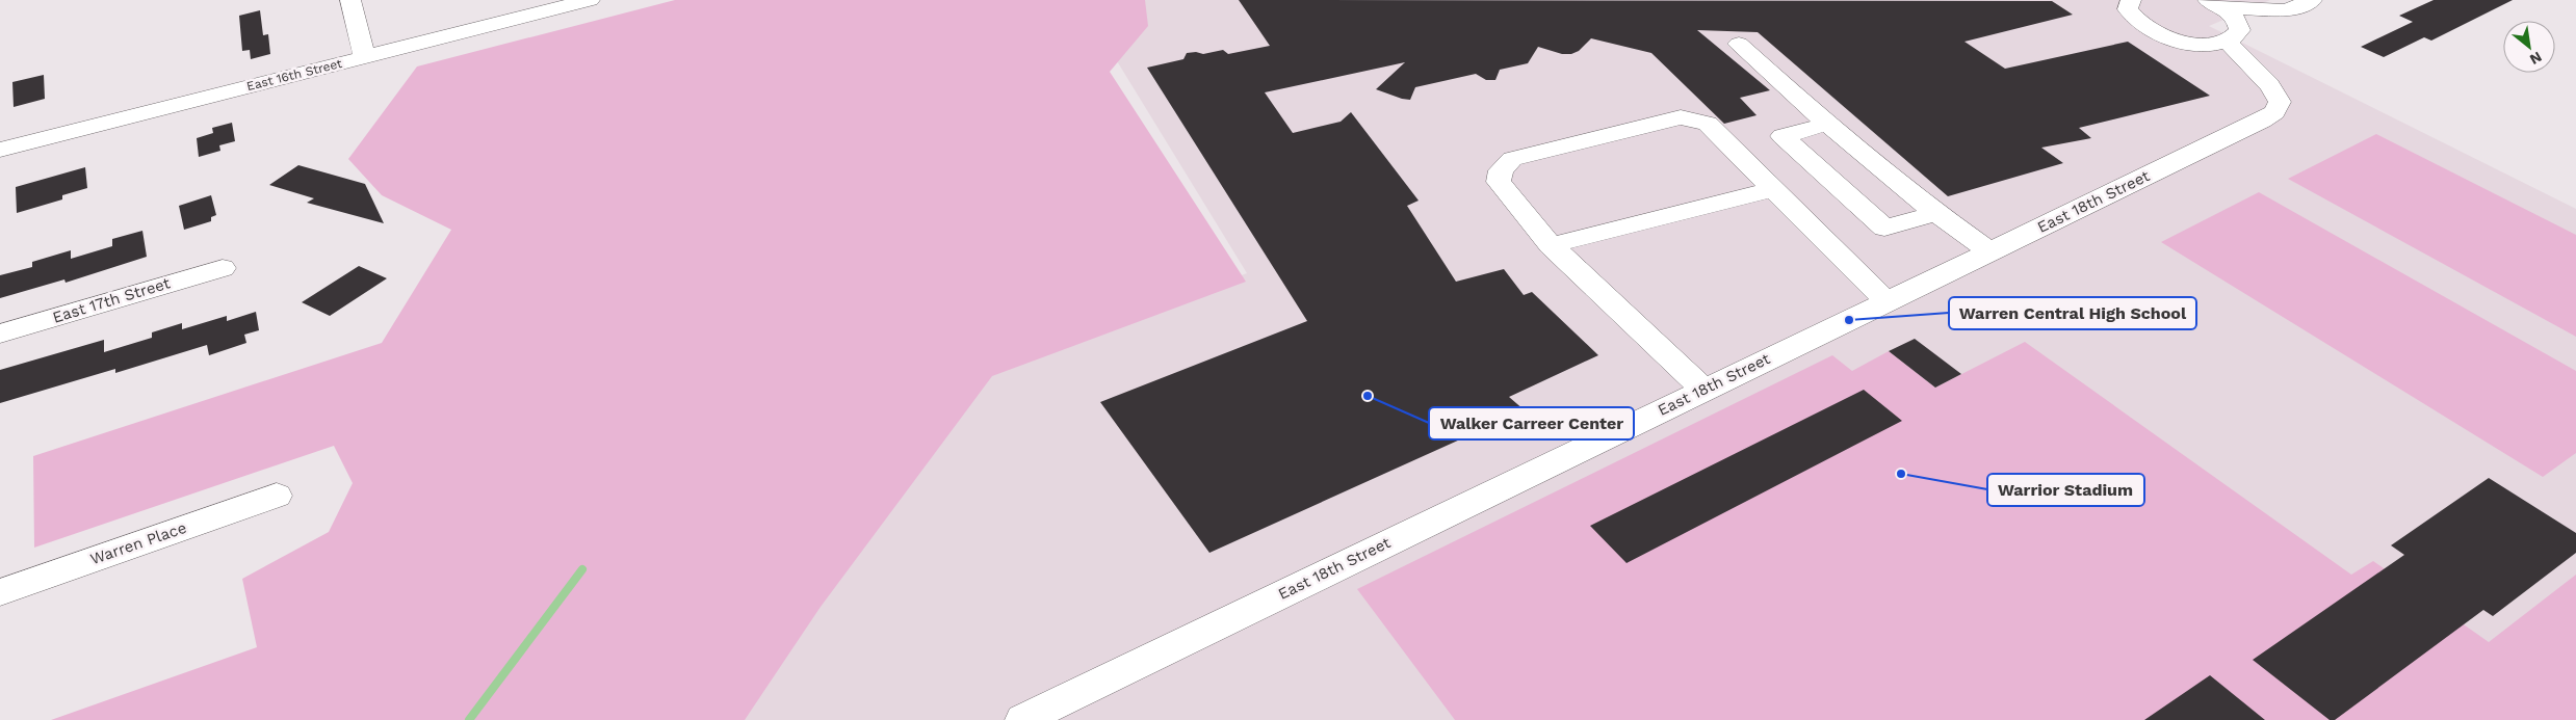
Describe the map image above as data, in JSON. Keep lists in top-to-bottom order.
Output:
{
  "streets": {
    "street": [
      "East 16th Street",
      "East 18th Street",
      "East 17th Street",
      "Warren Place"
    ]
  },
  "places": ["Warren Central High School", "Walker Carreer Center", "Warrior Stadium"],
  "north": "bottom right"
}
